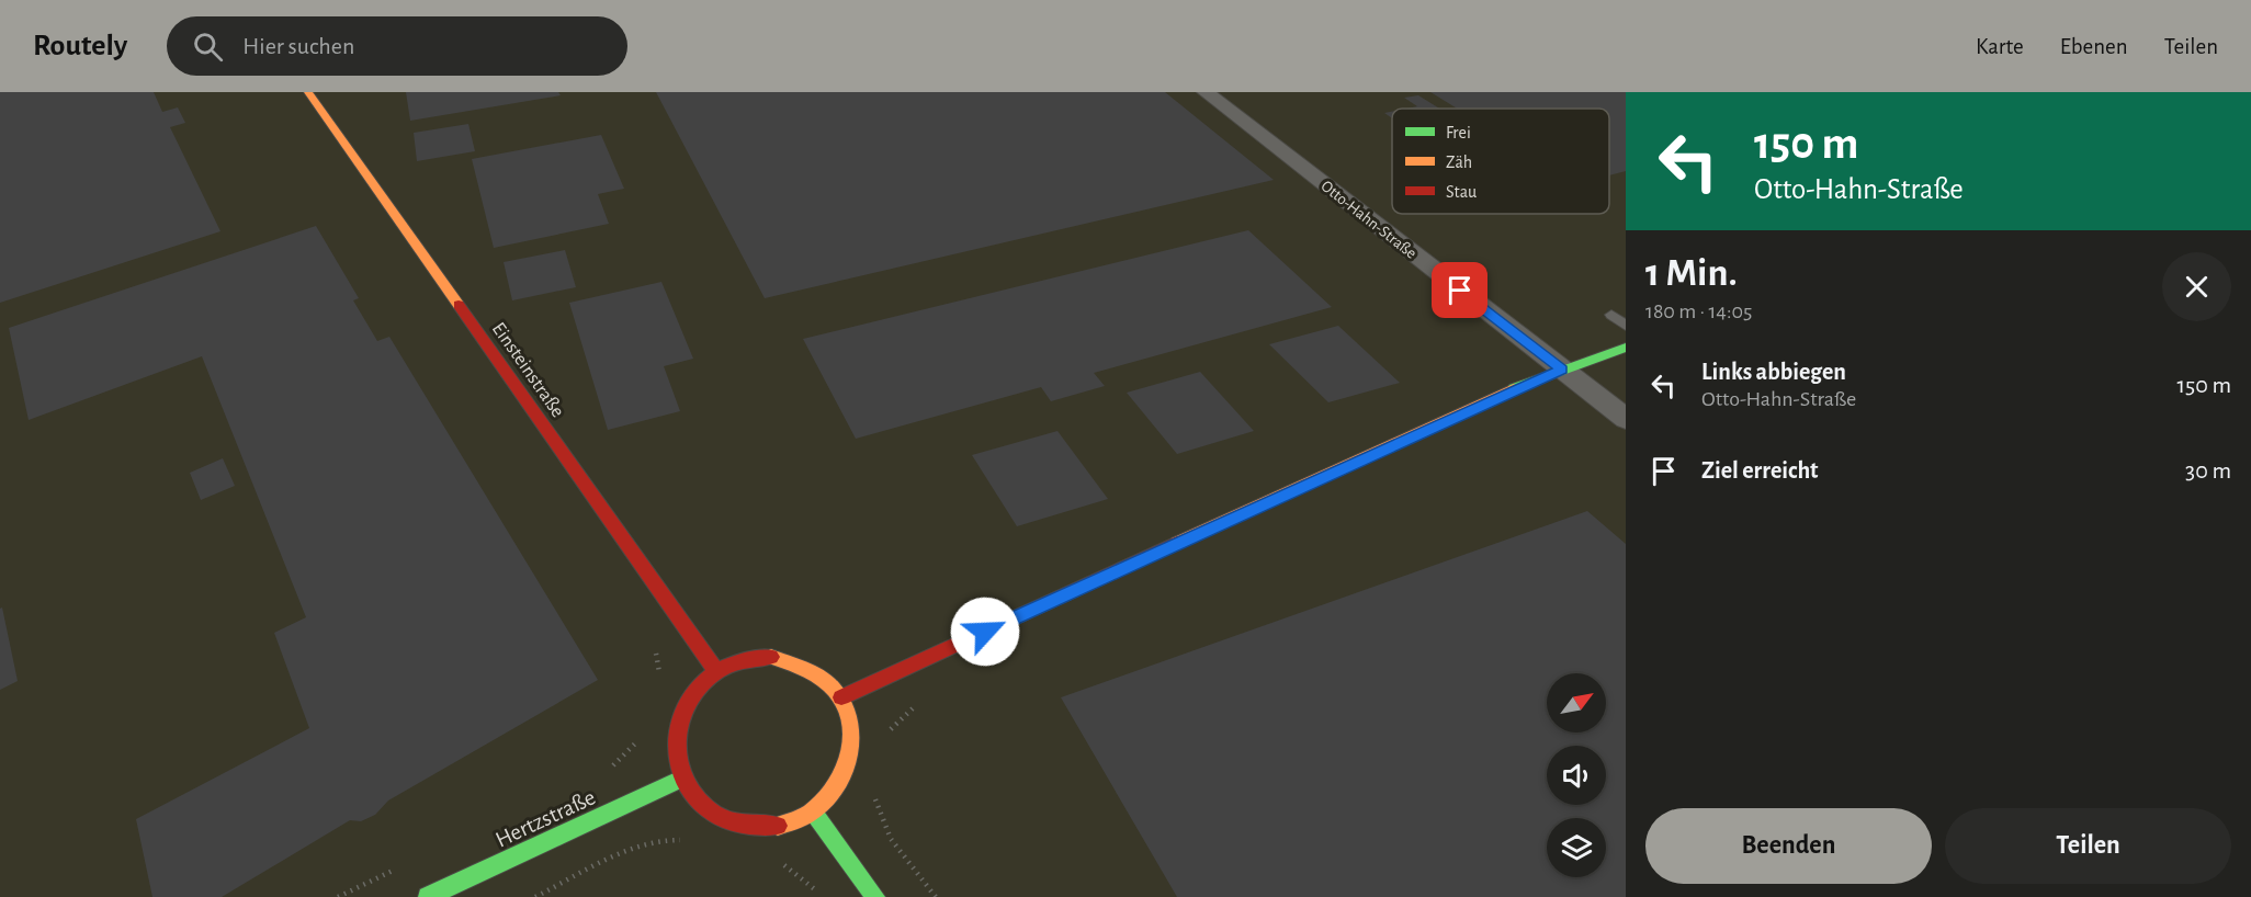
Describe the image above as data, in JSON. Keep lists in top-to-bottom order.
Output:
{
  "streets": {
    "street": ["Otto-Hahn-Straße", "Einsteinstraße", "Hertzstraße"]
  },
  "crossings": [
    ["Einsteinstraße", "Hertzstraße"]
  ],
  "legend": ["Frei", "Zäh", "Stau"],
  "north": "top right",
  "page": {
    "header": "Routely",
    "search": "Hier suchen",
    "nav": ["Karte", "Ebenen", "Teilen"],
    "turn": ["150 m", "Otto-Hahn-Straße"],
    "heading": ["1 Min.", "180 m · 14:05"],
    "list": [
      {
        "name": "Links abbiegen",
        "note": "Otto-Hahn-Straße",
        "value": "150 m"
      },
      {
        "name": "Ziel erreicht",
        "value": "30 m"
      }
    ],
    "buttons": ["Beenden", "Teilen"]
  }
}
